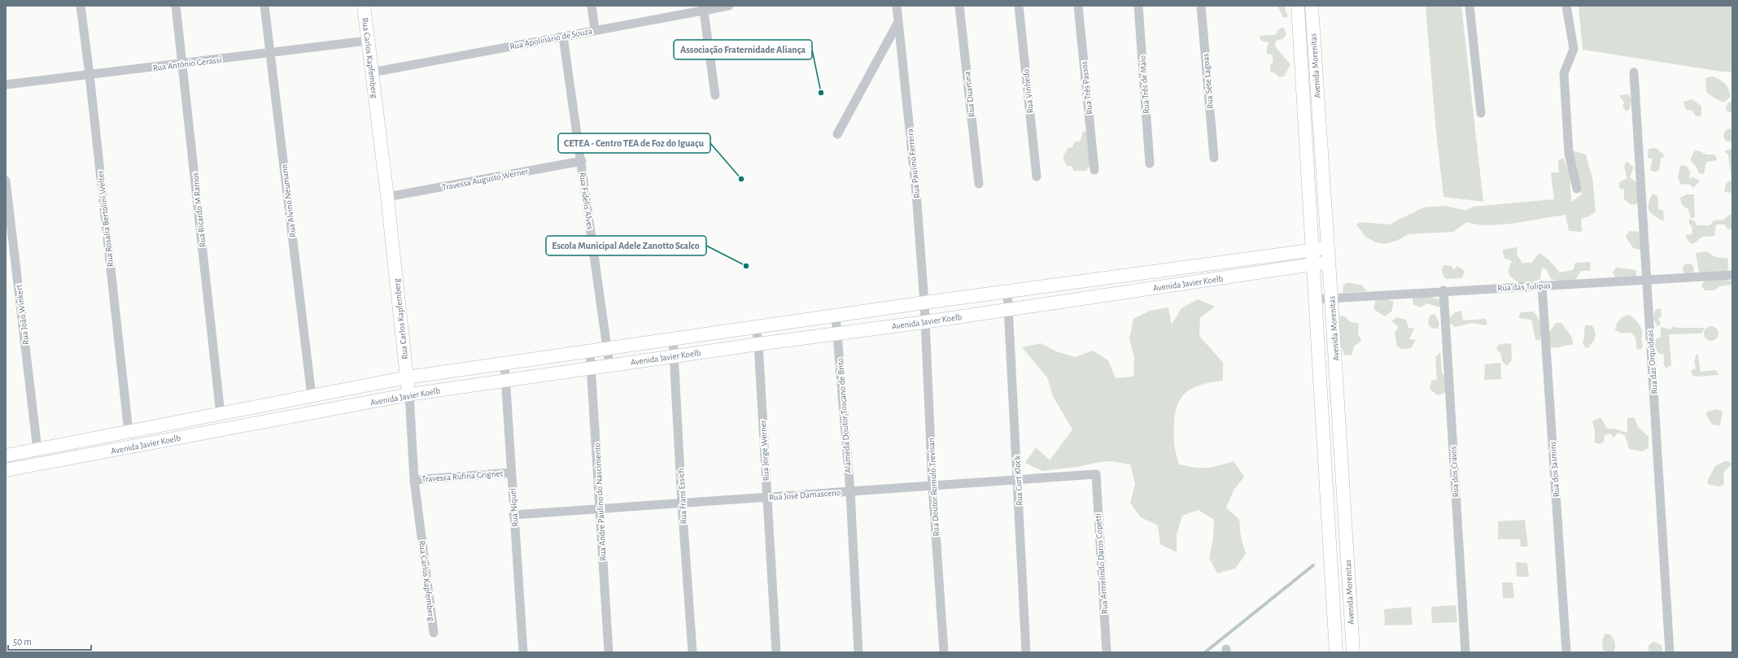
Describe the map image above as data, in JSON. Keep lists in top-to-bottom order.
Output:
{
  "streets": {
    "street": [
      "Rua Apolinário de Souza",
      "Rua Carlos Kapfemberg",
      "Rua Antônio Gerassi",
      "Avenida Morenitas",
      "Rua Sete Lagoas",
      "Rua Três de Maio",
      "Rua Três Passos",
      "Rua Vinhedo",
      "Rua Duartina",
      "Rua Paulino Ferreira",
      "Travessa Augusto Werner",
      "Rua Alvino Neumann",
      "Rua Fidelis Alves",
      "Rua Ricardo M Ramos",
      "Rua Rosalia Bertolini Welter",
      "Avenida Javier Koelb",
      "Rua das Tulipas",
      "Rua João Winkert",
      "Rua das Orquídeas",
      "Alameda Doutor Toscano de Brito",
      "Rua Jorge Werner",
      "Rua dos Jasmins",
      "Rua dos Cravos",
      "Travessa Rufina Grignet",
      "Rua Curt Klock",
      "Rua Doutor Romulo Trevisan",
      "Rua José Damasceno",
      "Rua Frans Essich",
      "Rua Andre Paulino do Nascimento",
      "Rua Níquel",
      "Rua Armelindo Daros Copetti"
    ]
  },
  "crossings": [
    ["Rua Apolinário de Souza", "Rua Carlos Kapfemberg"],
    ["Rua Apolinário de Souza", "Rua Fidelis Alves"],
    ["Rua Carlos Kapfemberg", "Rua Antônio Gerassi"],
    ["Rua Carlos Kapfemberg", "Travessa Augusto Werner"],
    ["Rua Carlos Kapfemberg", "Avenida Javier Koelb"],
    ["Rua Carlos Kapfemberg", "Travessa Rufina Grignet"],
    ["Rua Antônio Gerassi", "Rua Alvino Neumann"],
    ["Rua Antônio Gerassi", "Rua Ricardo M Ramos"],
    ["Rua Antônio Gerassi", "Rua Rosalia Bertolini Welter"],
    ["Avenida Morenitas", "Avenida Javier Koelb"],
    ["Avenida Morenitas", "Rua das Tulipas"],
    ["Rua Paulino Ferreira", "Avenida Javier Koelb"],
    ["Rua Paulino Ferreira", "Rua Doutor Romulo Trevisan"],
    ["Travessa Augusto Werner", "Rua Fidelis Alves"],
    ["Rua Alvino Neumann", "Avenida Javier Koelb"],
    ["Rua Fidelis Alves", "Avenida Javier Koelb"],
    ["Rua Ricardo M Ramos", "Avenida Javier Koelb"],
    ["Rua Rosalia Bertolini Welter", "Avenida Javier Koelb"],
    ["Avenida Javier Koelb", "Rua João Winkert"],
    ["Avenida Javier Koelb", "Alameda Doutor Toscano de Brito"],
    ["Avenida Javier Koelb", "Rua Jorge Werner"],
    ["Avenida Javier Koelb", "Rua Curt Klock"],
    ["Avenida Javier Koelb", "Rua Doutor Romulo Trevisan"],
    ["Avenida Javier Koelb", "Rua Frans Essich"],
    ["Avenida Javier Koelb", "Rua Andre Paulino do Nascimento"],
    ["Avenida Javier Koelb", "Rua Níquel"],
    ["Rua das Tulipas", "Rua das Orquídeas"],
    ["Rua das Tulipas", "Rua dos Jasmins"],
    ["Rua das Tulipas", "Rua dos Cravos"],
    ["Alameda Doutor Toscano de Brito", "Rua José Damasceno"],
    ["Rua Jorge Werner", "Rua José Damasceno"],
    ["Travessa Rufina Grignet", "Rua Níquel"],
    ["Rua Curt Klock", "Rua José Damasceno"],
    ["Rua Doutor Romulo Trevisan", "Rua José Damasceno"],
    ["Rua José Damasceno", "Rua Frans Essich"],
    ["Rua José Damasceno", "Rua Andre Paulino do Nascimento"],
    ["Rua José Damasceno", "Rua Níquel"],
    ["Rua José Damasceno", "Rua Armelindo Daros Copetti"]
  ],
  "places": ["Associação Fraternidade Aliança", "CETEA - Centro TEA de Foz do Iguaçu", "Escola Municipal Adele Zanotto Scalco"],
  "scale_bar": "50 m"
}
